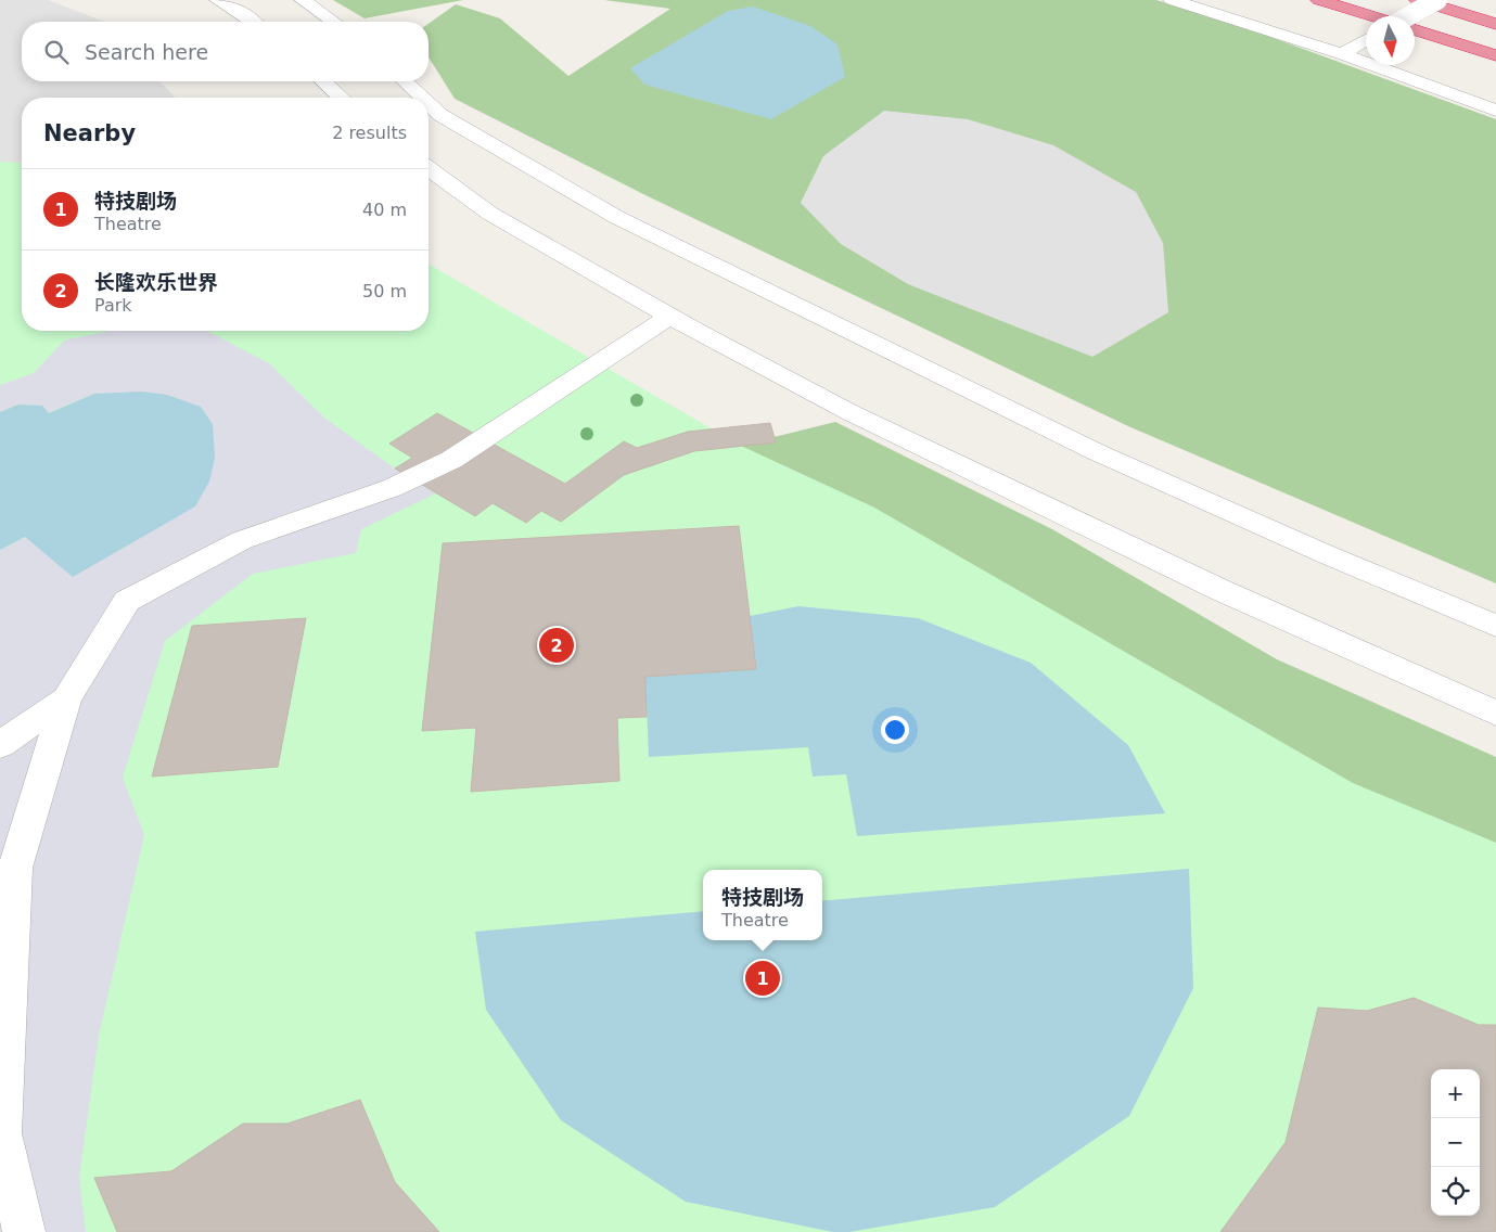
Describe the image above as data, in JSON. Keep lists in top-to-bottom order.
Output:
{
  "north": "bottom",
  "page": {
    "search": "Search here",
    "heading": ["Nearby", "2 results"],
    "list": [
      {
        "mark": "1",
        "name": "特技剧场",
        "note": "Theatre",
        "value": "40 m"
      },
      {
        "mark": "2",
        "name": "长隆欢乐世界",
        "note": "Park",
        "value": "50 m"
      }
    ],
    "pins": ["2", "1"],
    "popup": ["特技剧场", "Theatre"],
    "map_buttons": ["+", "−"]
  }
}
